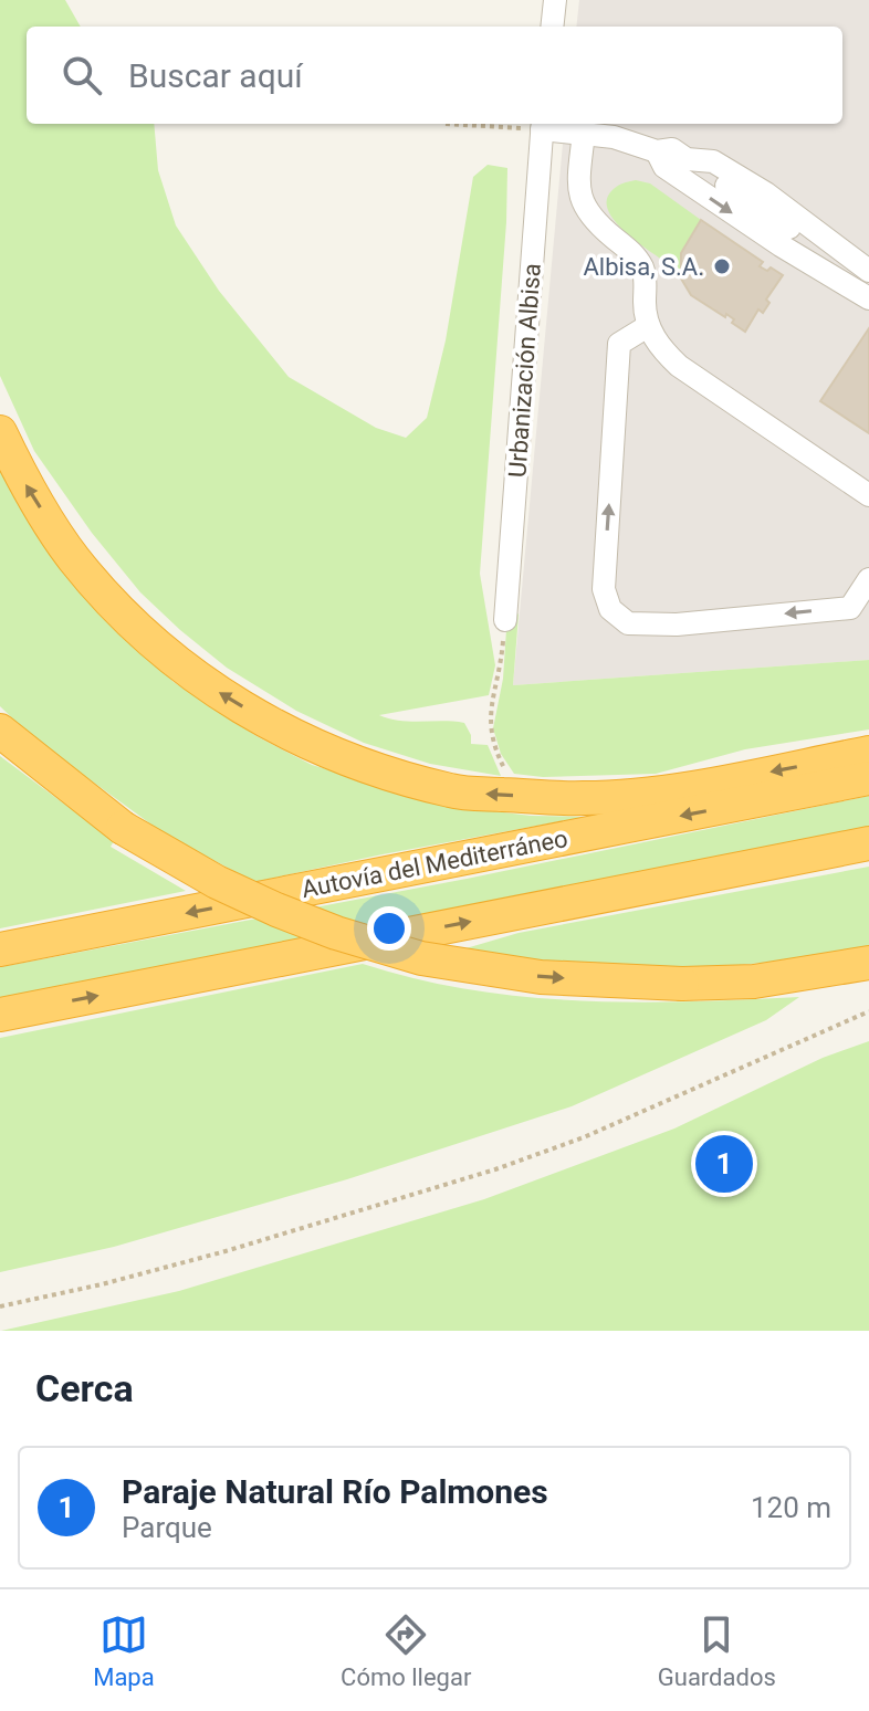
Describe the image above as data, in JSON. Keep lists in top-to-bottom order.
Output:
{
  "streets": {
    "highway": ["Autovía del Mediterráneo"],
    "street": ["Urbanización Albisa"]
  },
  "places": ["Albisa, S.A."],
  "page": {
    "search": "Buscar aquí",
    "pins": "1",
    "heading": "Cerca",
    "list": [
      {
        "mark": "1",
        "name": "Paraje Natural Río Palmones",
        "note": "Parque",
        "value": "120 m"
      }
    ],
    "nav": ["Mapa", "Cómo llegar", "Guardados"]
  }
}
